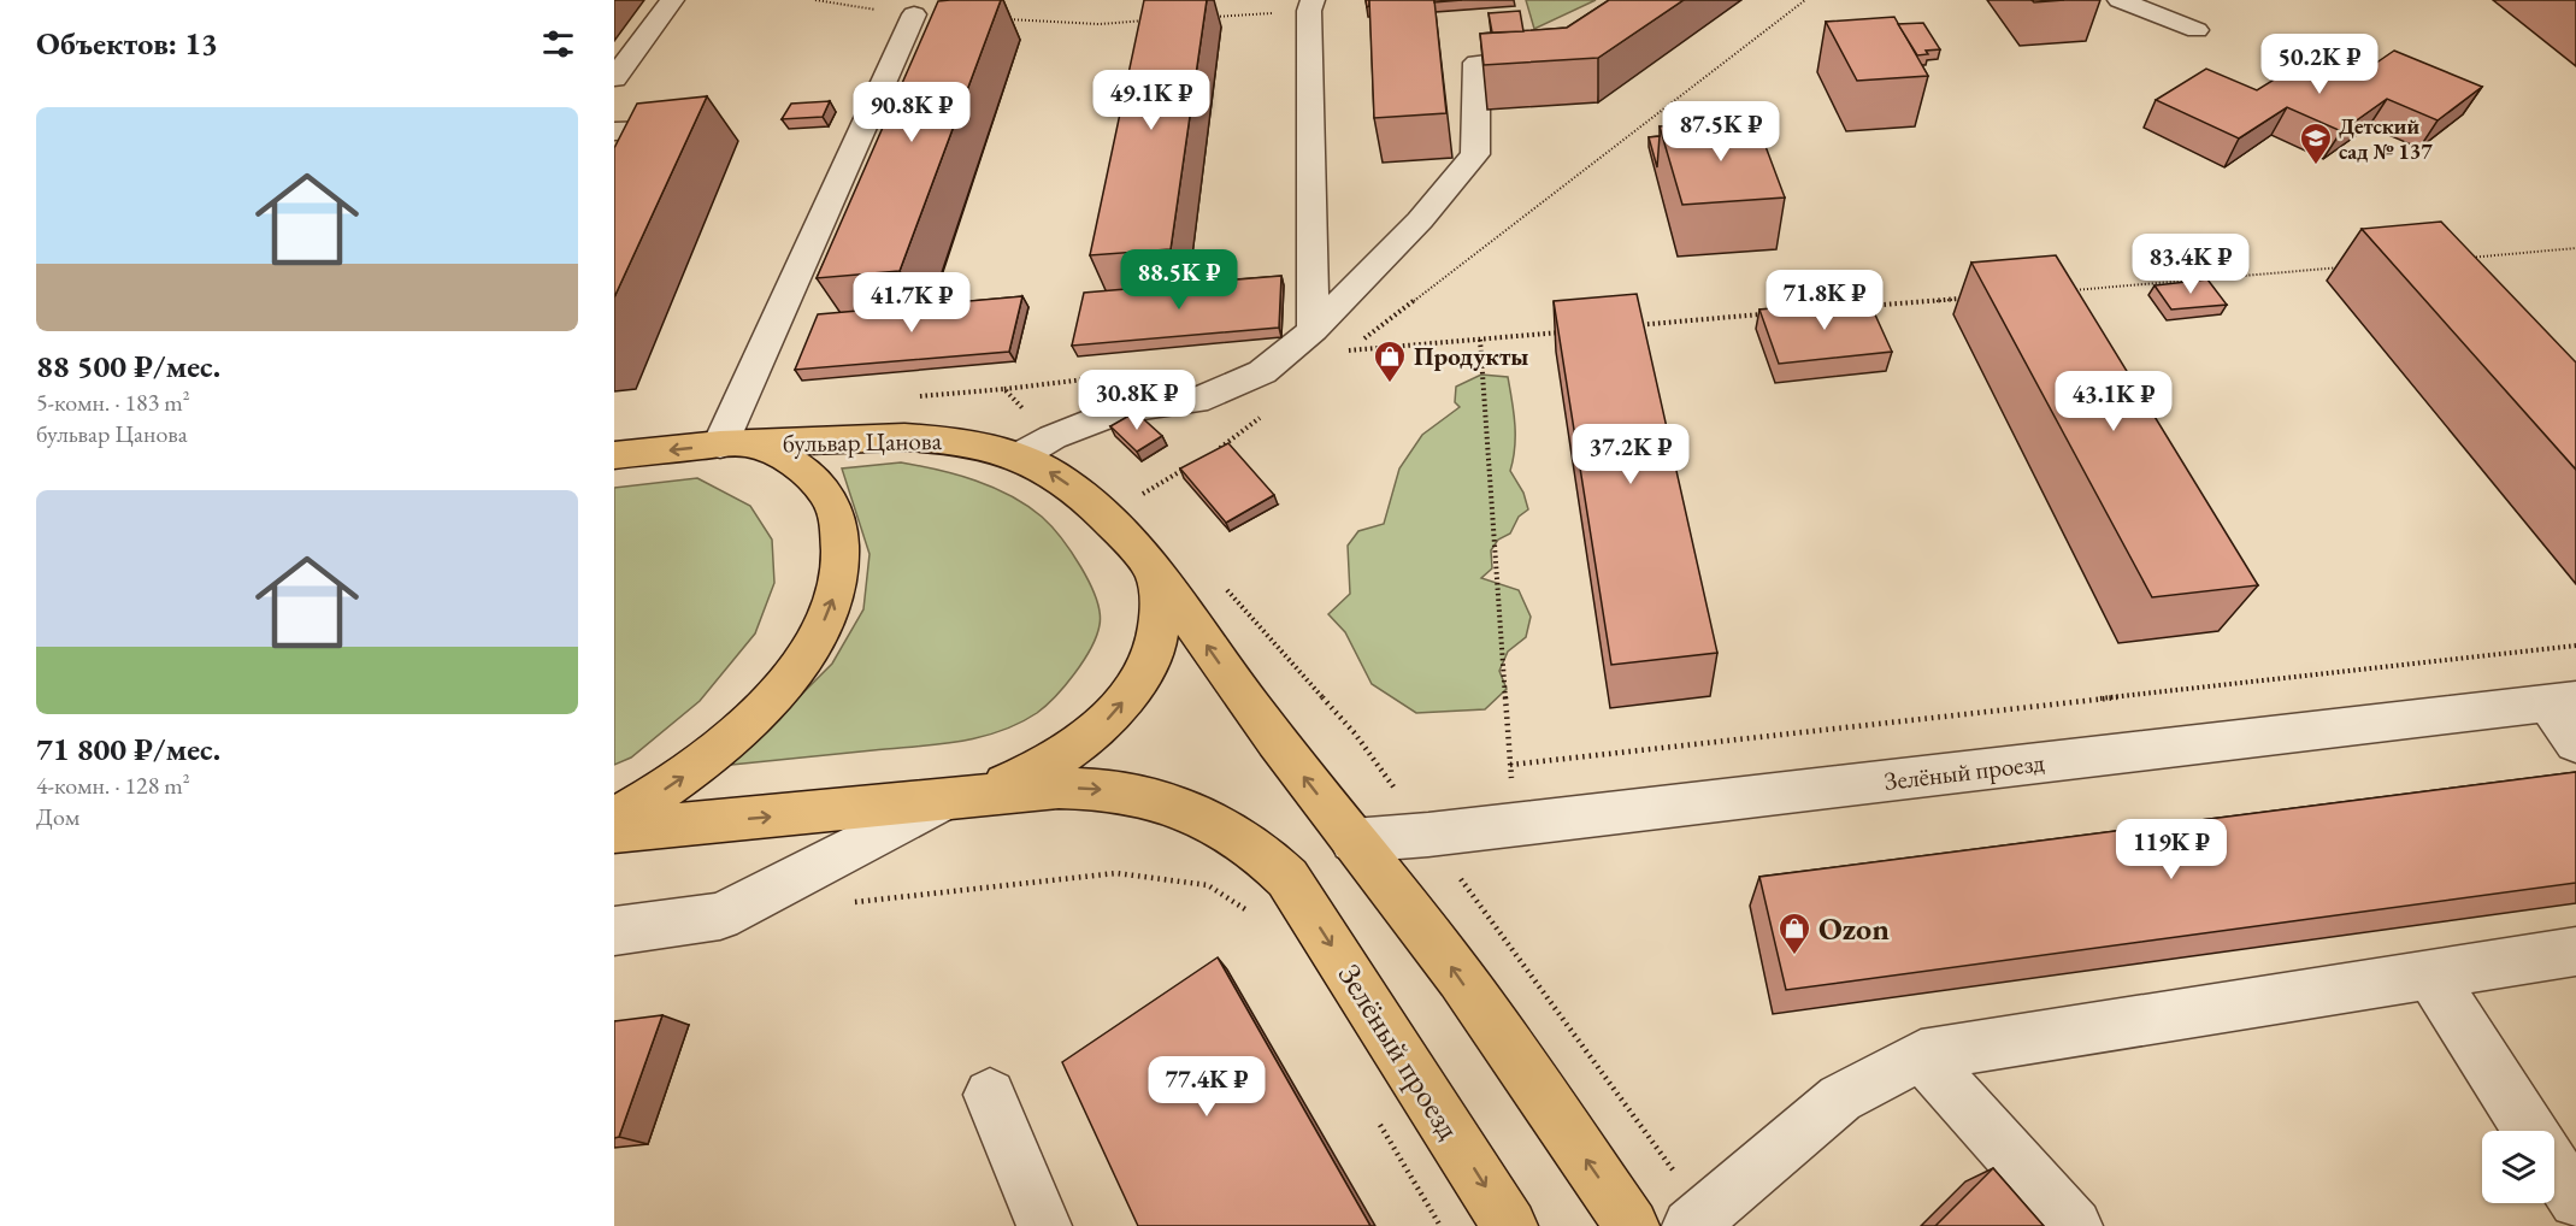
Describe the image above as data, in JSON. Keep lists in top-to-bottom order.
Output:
{
  "streets": {
    "main road": ["бульвар Цанова", "Зелёный проезд"]
  },
  "crossings": [
    ["бульвар Цанова", "Зелёный проезд"]
  ],
  "one_way": ["бульвар Цанова"],
  "places": {
    "school or university": ["Детский сад № 137"],
    "shop": ["Продукты", "Ozon"]
  },
  "page": {
    "heading": "Объектов: 13",
    "price": [
      "50.2K ₽",
      "49.1K ₽",
      "90.8K ₽",
      "87.5K ₽",
      "83.4K ₽",
      "88.5K ₽",
      "71.8K ₽",
      "41.7K ₽",
      "30.8K ₽",
      "43.1K ₽",
      "37.2K ₽",
      "119K ₽",
      "77.4K ₽"
    ],
    "list": [
      {
        "name": "88 500 ₽/мес.",
        "note": "5-комн. · 183 m² · бульвар Цанова"
      },
      {
        "name": "71 800 ₽/мес.",
        "note": "4-комн. · 128 m² · Дом"
      }
    ]
  }
}
